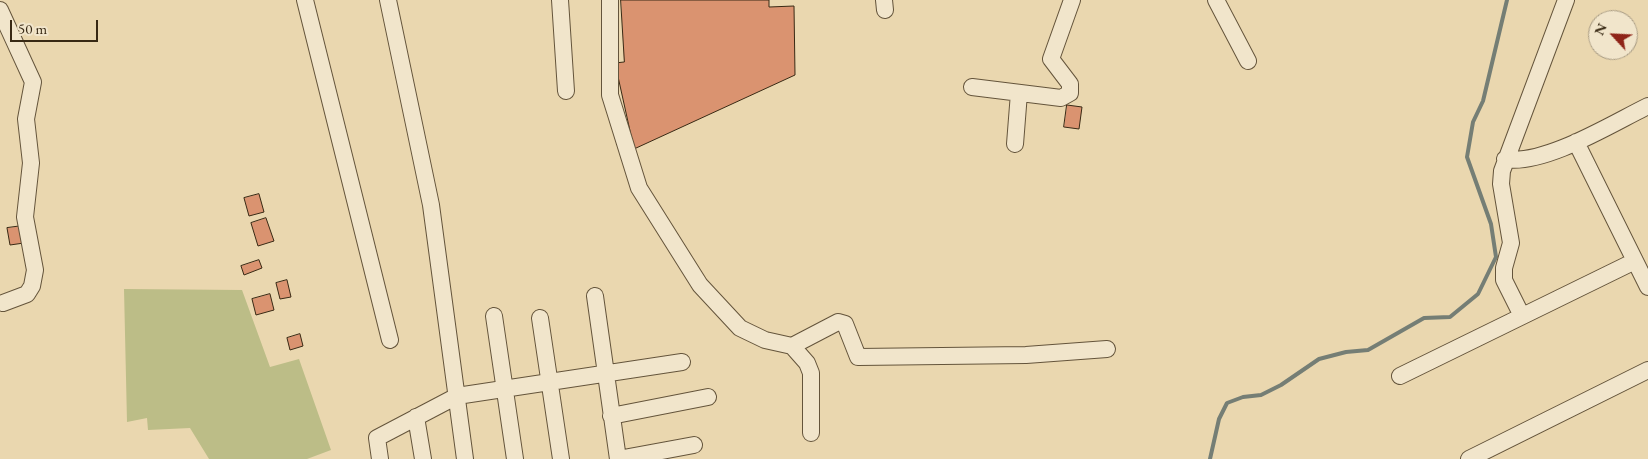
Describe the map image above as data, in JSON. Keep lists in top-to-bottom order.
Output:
{
  "scale_bar": "50 m",
  "north": "top left"
}
